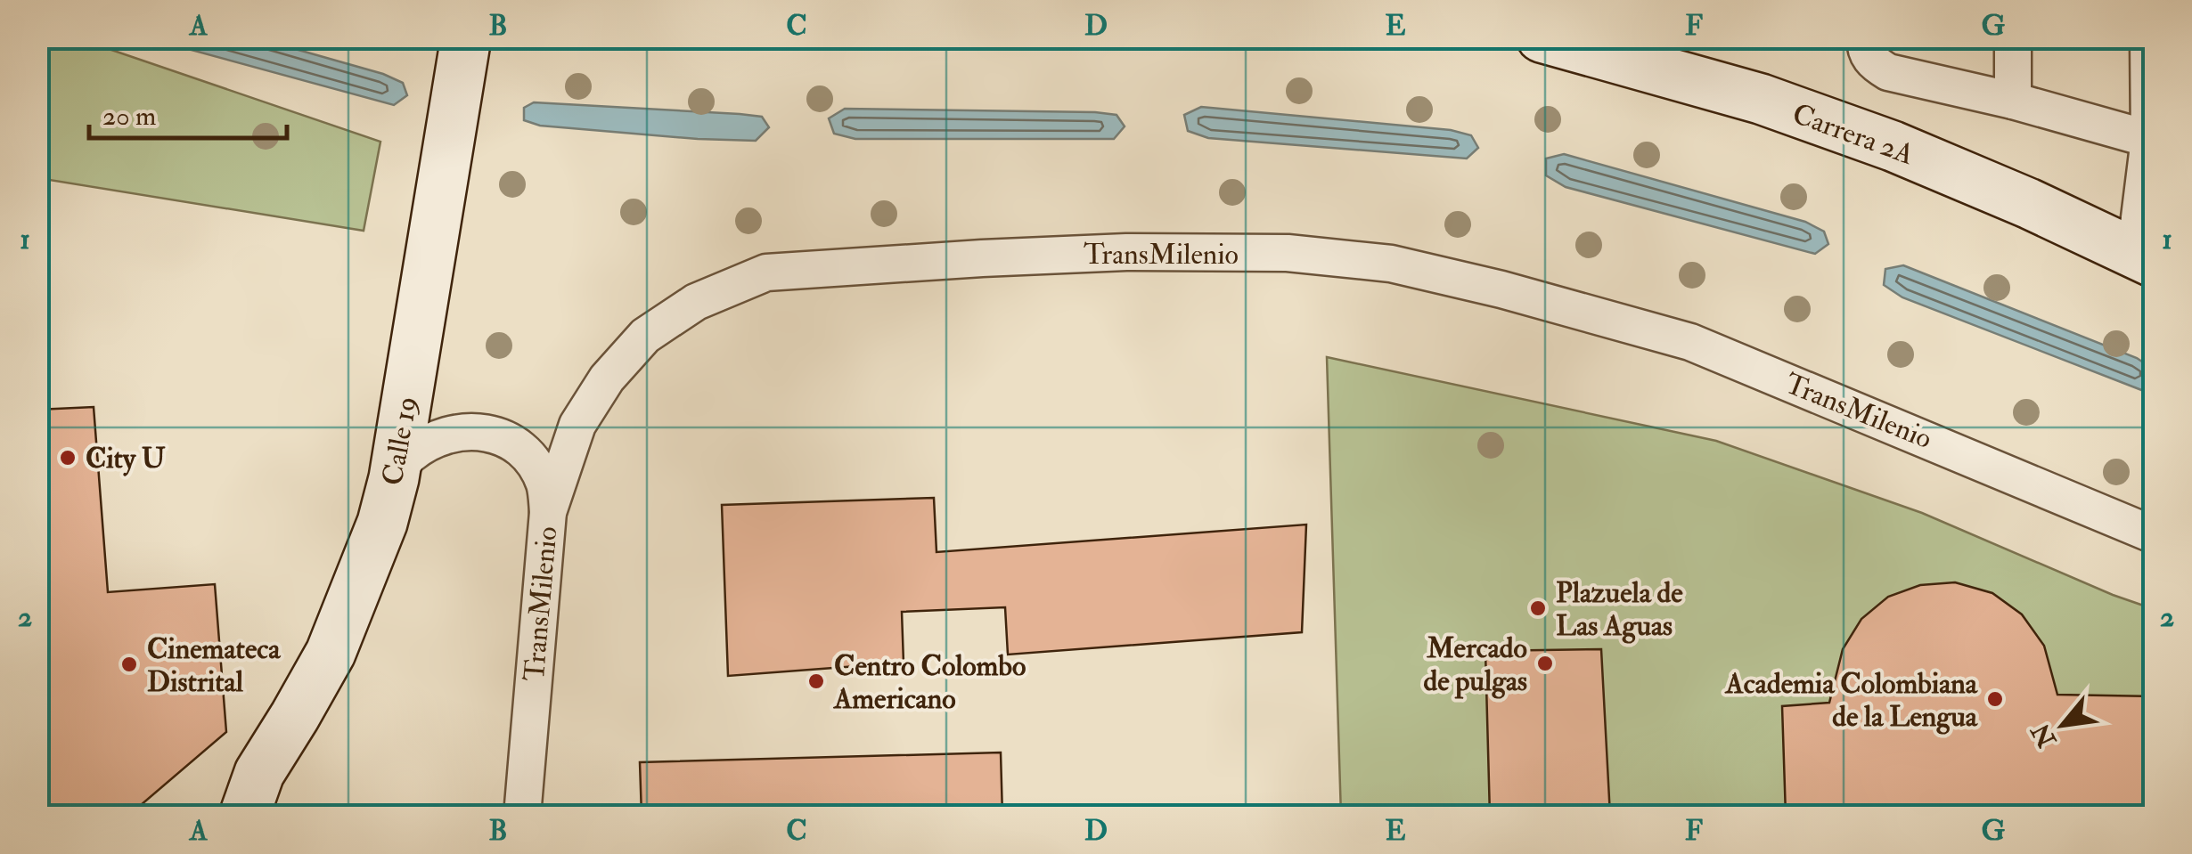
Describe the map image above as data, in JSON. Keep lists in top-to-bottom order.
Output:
{
  "streets": {
    "street": ["Carrera 2A", "Calle 19"],
    "lane": ["TransMilenio"]
  },
  "places": [
    "City U",
    "Plazuela de Las Aguas",
    "Mercado de pulgas",
    "Cinemateca Distrital",
    "Centro Colombo Americano",
    "Academia Colombiana de la Lengua"
  ],
  "scale_bar": "20 m",
  "north": "bottom left",
  "grid": {
    "columns": [
      "A",
      "B",
      "C",
      "D",
      "E",
      "F",
      "G"
    ],
    "rows": ["1", "2"]
  }
}
